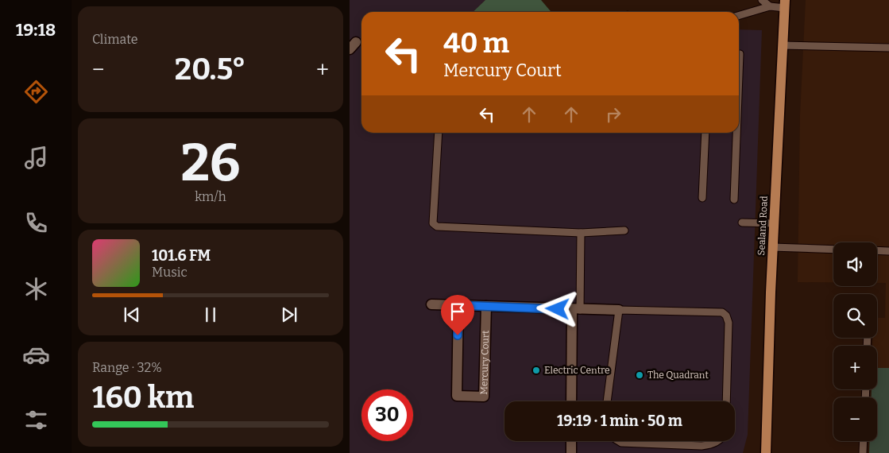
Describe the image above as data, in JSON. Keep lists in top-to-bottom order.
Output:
{
  "streets": {
    "main road": ["Sealand Road"],
    "street": ["Mercury Court"]
  },
  "places": ["Electric Centre", "The Quadrant"],
  "page": {
    "tabs": "19:18",
    "tile": [
      "Climate",
      ["26", "km/h"],
      ["Range · 32%", "160 km"]
    ],
    "turn": ["40 m", "Mercury Court"],
    "heat": ["−", "20.5°", "+"],
    "song": ["101.6 FM", "Music"],
    "map_buttons": ["+", "−"],
    "limit": "30",
    "trip": "19:19 · 1 min · 50 m"
  }
}
